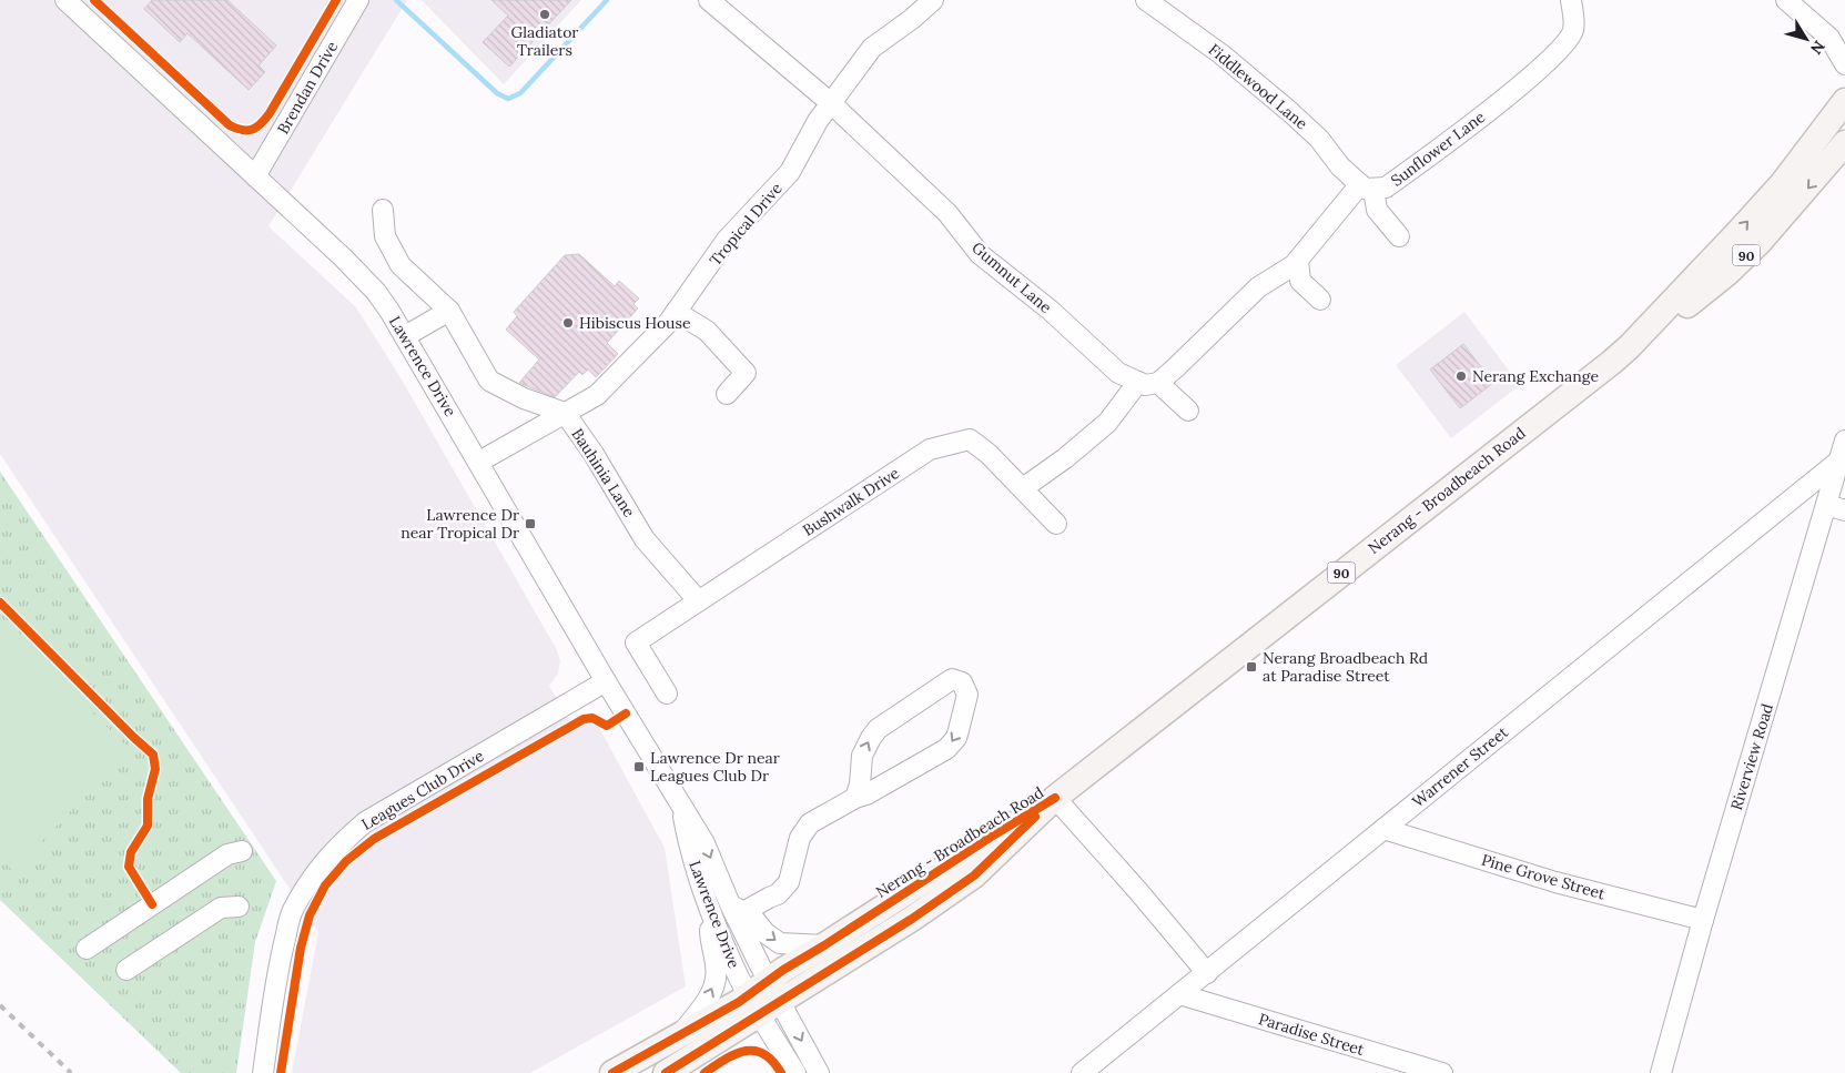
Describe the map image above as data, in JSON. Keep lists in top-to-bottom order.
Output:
{
  "streets": {
    "main road": ["90", "Nerang - Broadbeach Road"],
    "street": [
      "Fiddlewood Lane",
      "Brendan Drive",
      "Sunflower Lane",
      "Tropical Drive",
      "Gumnut Lane",
      "Lawrence Drive",
      "Bauhinia Lane",
      "Bushwalk Drive",
      "Riverview Road",
      "Warrener Street",
      "Leagues Club Drive",
      "Pine Grove Street",
      "Paradise Street"
    ]
  },
  "crossings": [
    ["Fiddlewood Lane", "Sunflower Lane"],
    ["Brendan Drive", "Lawrence Drive"],
    ["Sunflower Lane", "Gumnut Lane"],
    ["Sunflower Lane", "Bushwalk Drive"],
    ["Tropical Drive", "Gumnut Lane"],
    ["Tropical Drive", "Lawrence Drive"],
    ["Tropical Drive", "Bauhinia Lane"],
    ["Lawrence Drive", "Nerang - Broadbeach Road"],
    ["Lawrence Drive", "Leagues Club Drive"],
    ["Bauhinia Lane", "Bushwalk Drive"],
    ["Riverview Road", "Warrener Street"],
    ["Riverview Road", "Pine Grove Street"],
    ["Warrener Street", "Pine Grove Street"],
    ["Warrener Street", "Paradise Street"]
  ],
  "places": {
    "other": ["Gladiator Trailers", "Hibiscus House", "Nerang Exchange"],
    "transit": ["Lawrence Dr near Tropical Dr", "Nerang Broadbeach Rd at Paradise Street", "Lawrence Dr near Leagues Club Dr"]
  },
  "north": "bottom right"
}
